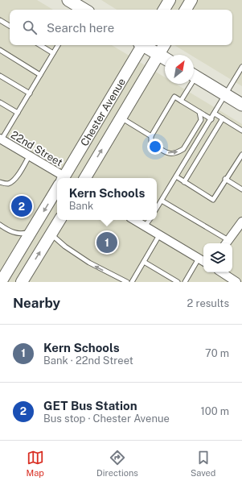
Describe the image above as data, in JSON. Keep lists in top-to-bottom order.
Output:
{
  "streets": {
    "main road": ["Chester Avenue"],
    "street": ["22nd Street"]
  },
  "north": "top right",
  "page": {
    "search": "Search here",
    "popup": ["Kern Schools", "Bank"],
    "pins": ["2", "1"],
    "heading": ["Nearby", "2 results"],
    "list": [
      {
        "mark": "1",
        "name": "Kern Schools",
        "note": "Bank · 22nd Street",
        "value": "70 m"
      },
      {
        "mark": "2",
        "name": "GET Bus Station",
        "note": "Bus stop · Chester Avenue",
        "value": "100 m"
      }
    ],
    "nav": ["Map", "Directions", "Saved"]
  }
}
